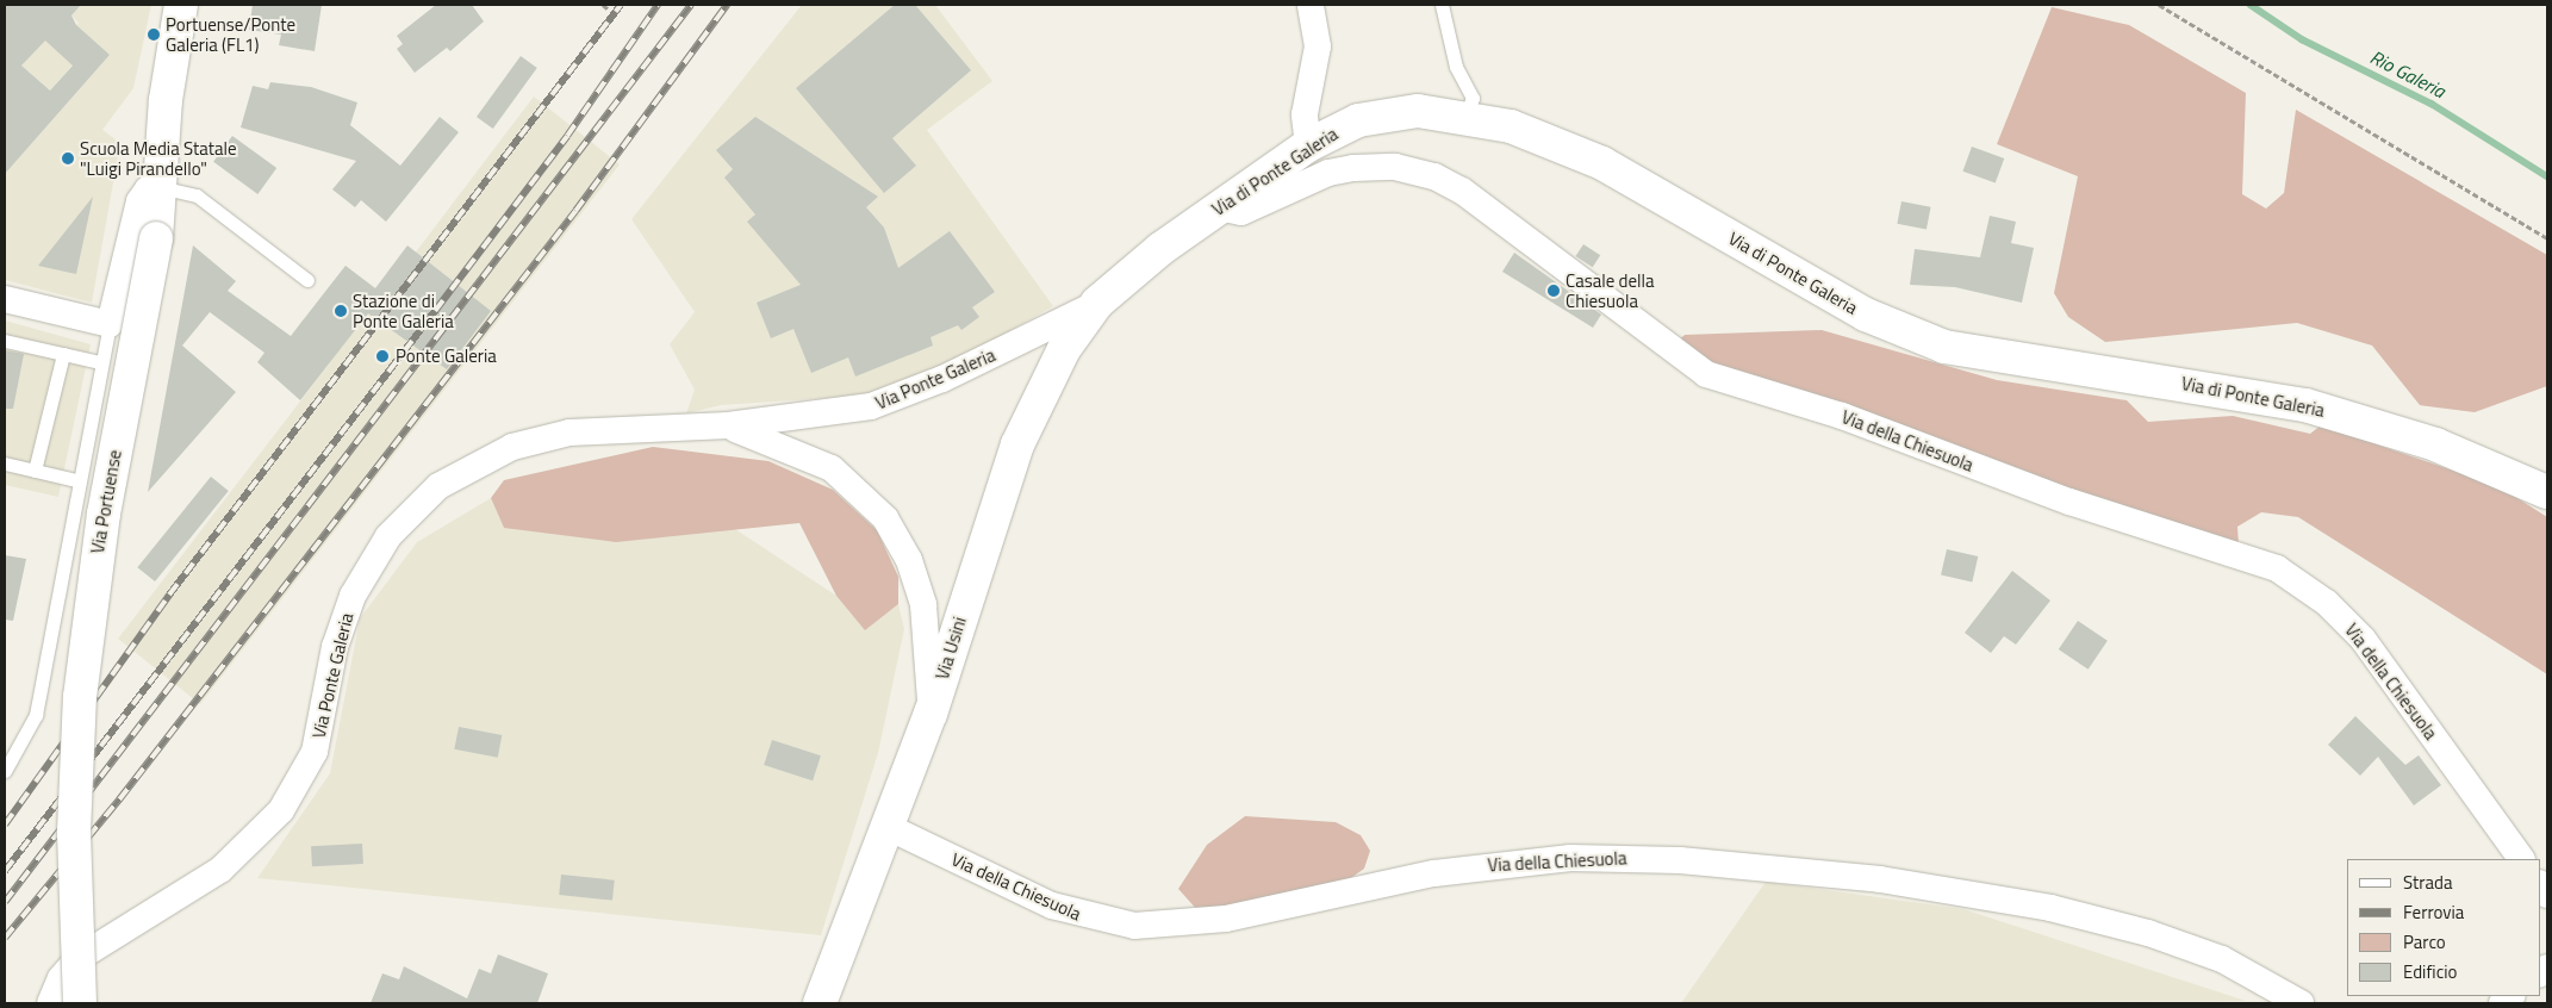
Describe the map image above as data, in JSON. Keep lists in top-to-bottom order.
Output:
{
  "streets": {
    "main road": ["Via di Ponte Galeria", "Via Portuense", "Via Usini"],
    "street": ["Via Ponte Galeria", "Via della Chiesuola"]
  },
  "crossings": [
    ["Via di Ponte Galeria", "Via Ponte Galeria"],
    ["Via di Ponte Galeria", "Via della Chiesuola"],
    ["Via di Ponte Galeria", "Via Usini"],
    ["Via Ponte Galeria", "Via Usini"],
    ["Via della Chiesuola", "Via Usini"]
  ],
  "water": ["Rio Galeria"],
  "places": [
    "Portuense/Ponte Galeria (FL1)",
    "Scuola Media Statale \"Luigi Pirandello\"",
    "Casale della Chiesuola",
    "Stazione di Ponte Galeria",
    "Ponte Galeria"
  ],
  "legend": [
    "Strada",
    "Ferrovia",
    "Parco",
    "Edificio"
  ]
}
